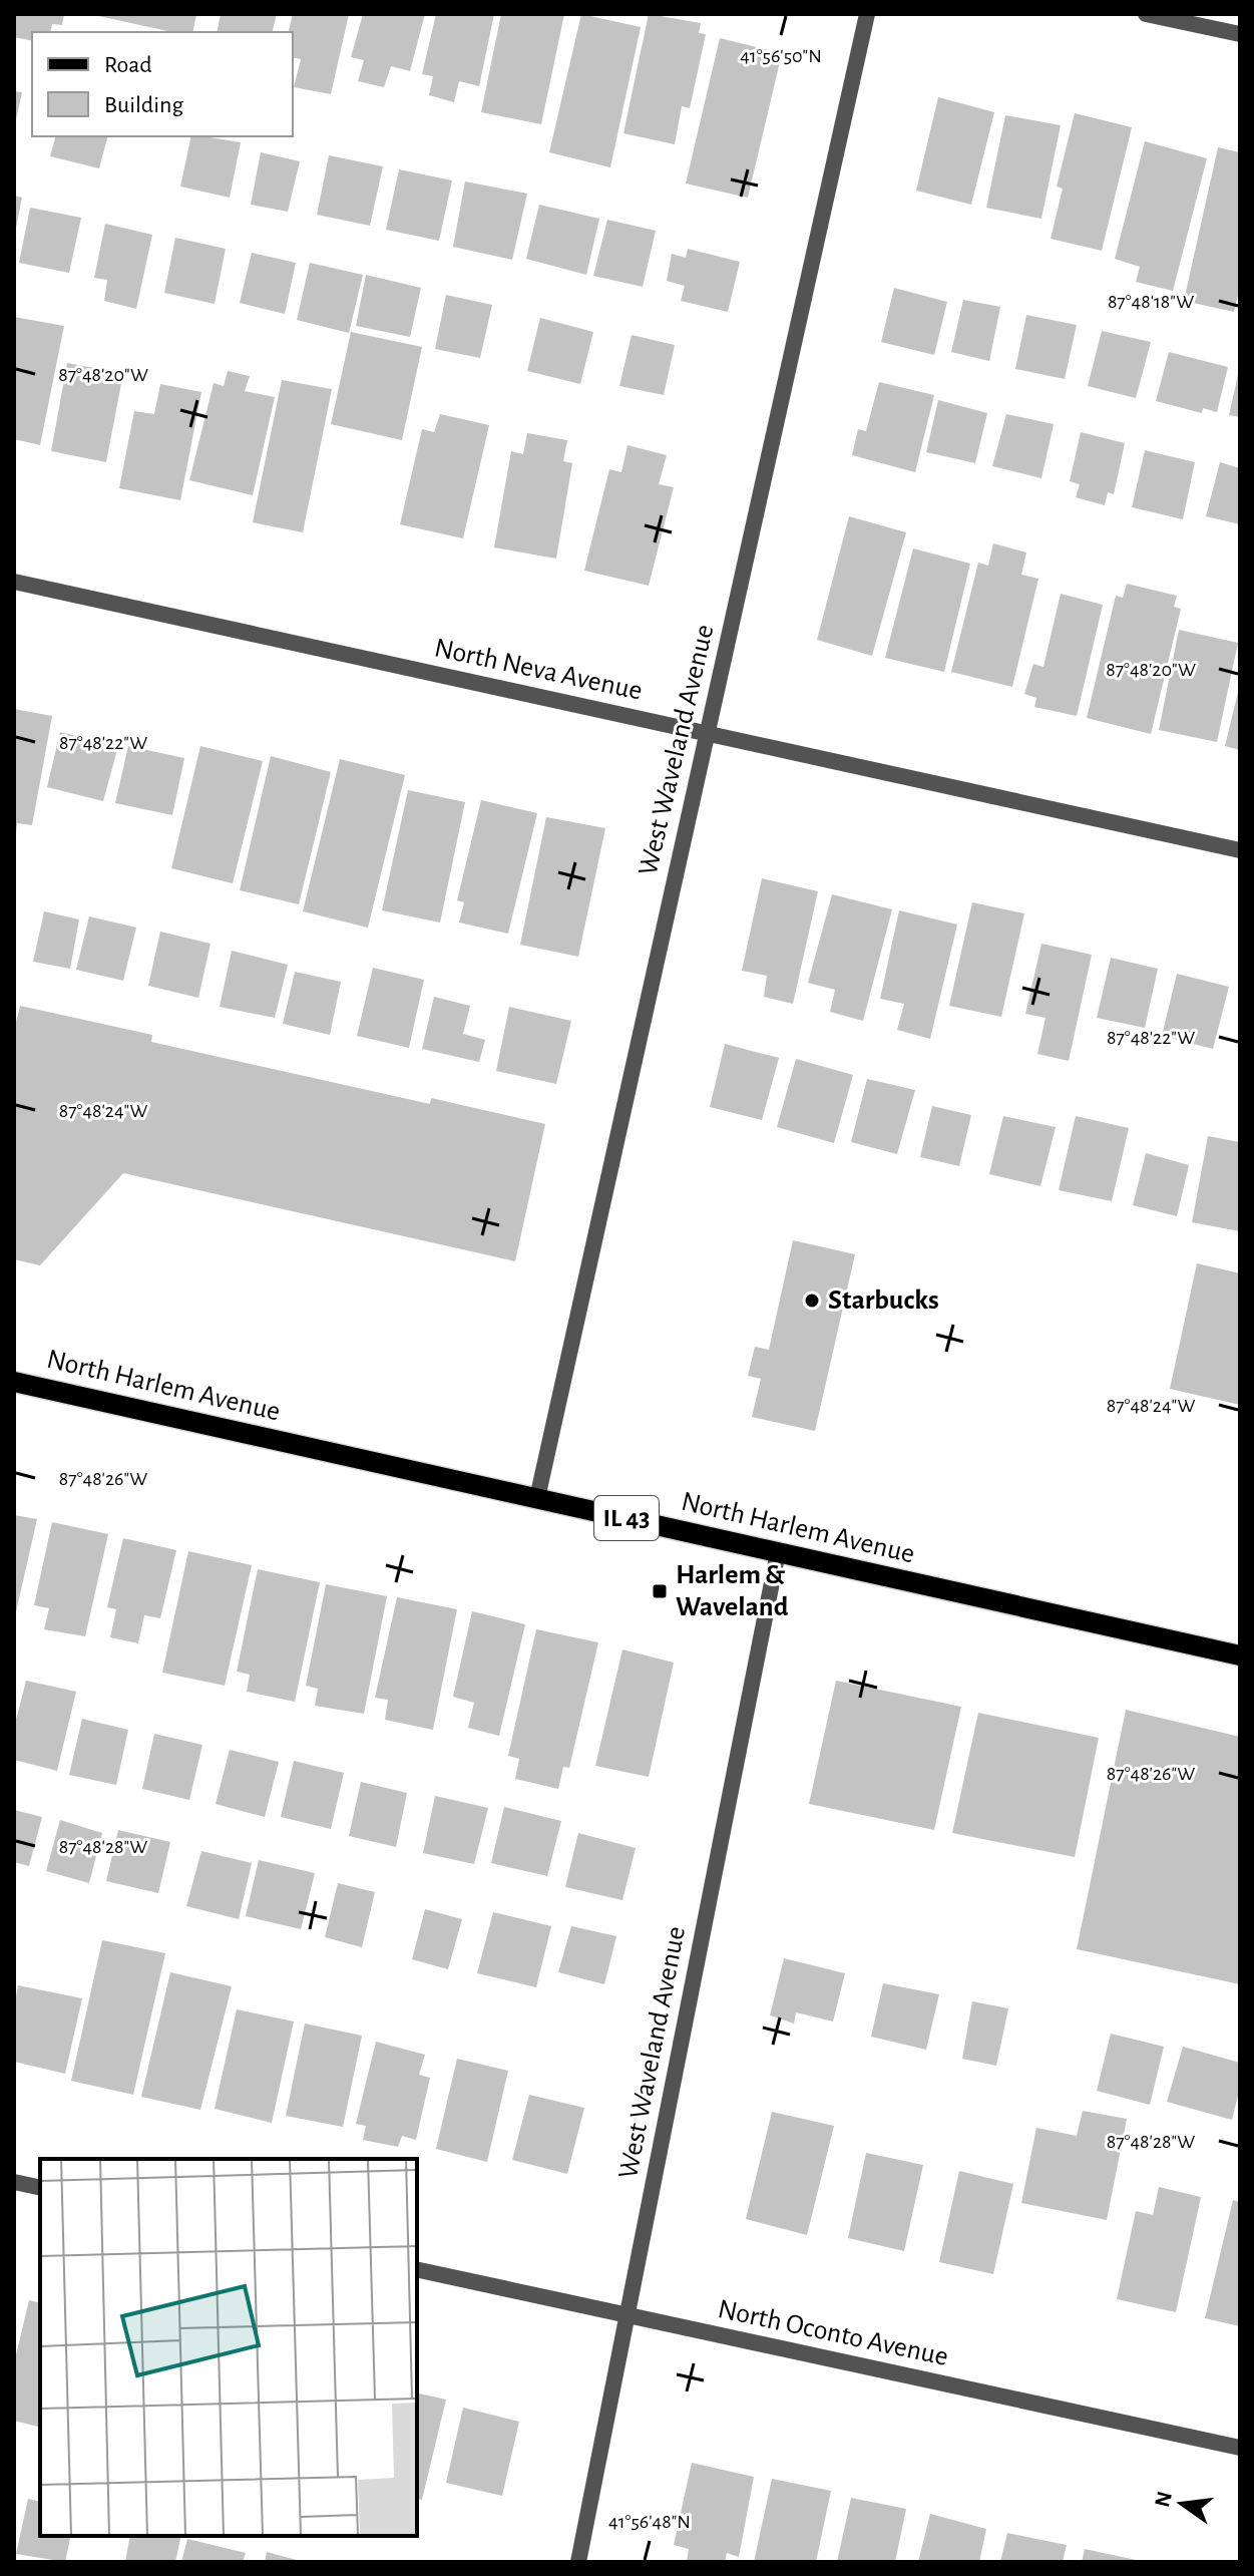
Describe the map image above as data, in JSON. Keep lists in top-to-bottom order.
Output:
{
  "streets": {
    "main road": ["North Harlem Avenue", "IL 43"],
    "street": ["North Neva Avenue", "West Waveland Avenue", "North Oconto Avenue"]
  },
  "crossings": [
    ["North Neva Avenue", "West Waveland Avenue"],
    ["West Waveland Avenue", "North Harlem Avenue"],
    ["West Waveland Avenue", "North Oconto Avenue"]
  ],
  "places": {
    "other": ["Starbucks"],
    "transit": ["Harlem & Waveland"]
  },
  "legend": ["Road", "Building"],
  "north": "left",
  "coordinates": [
    "41°56'50\"N",
    "87°48'18\"W",
    "87°48'20\"W",
    "87°48'22\"W",
    "87°48'24\"W",
    "87°48'26\"W",
    "87°48'28\"W",
    "41°56'48\"N"
  ]
}
